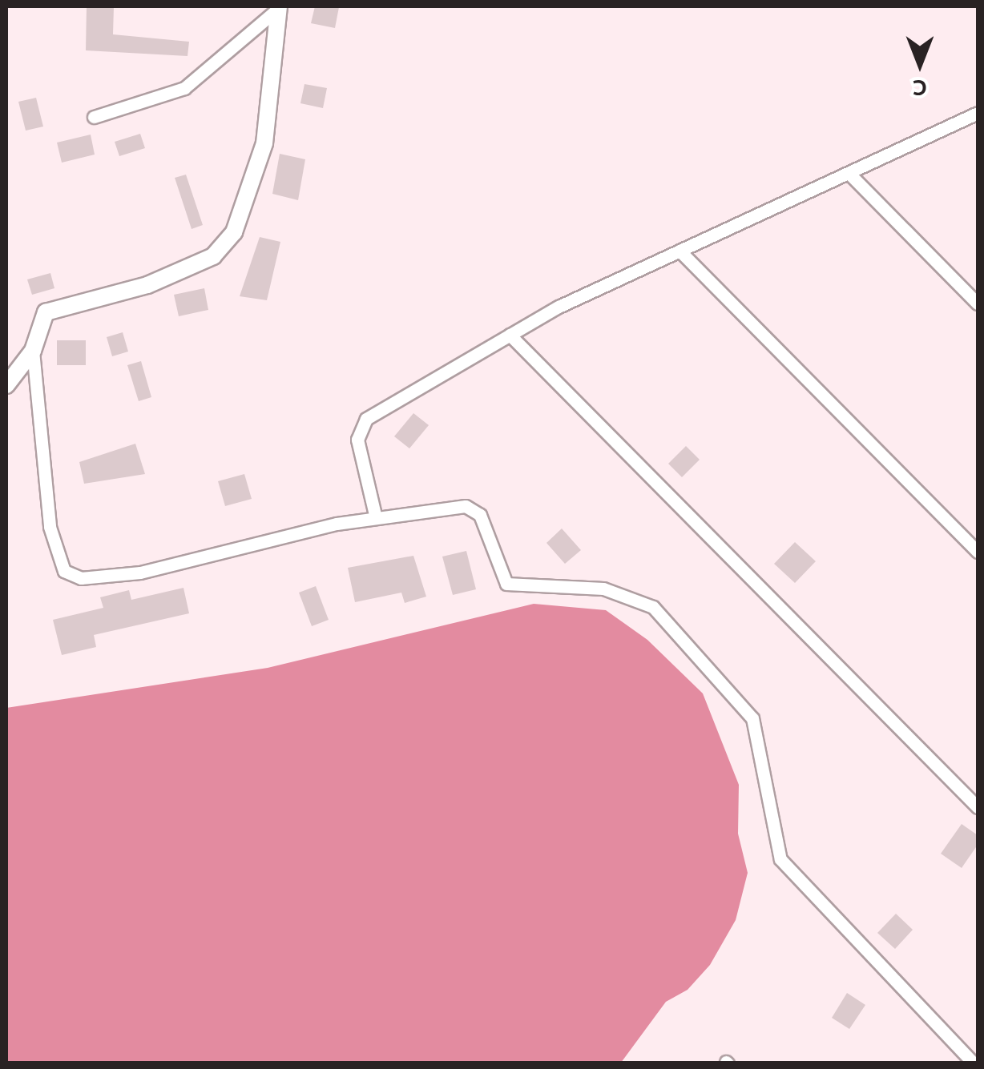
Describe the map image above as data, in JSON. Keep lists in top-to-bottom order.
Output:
{
  "north": "bottom"
}
